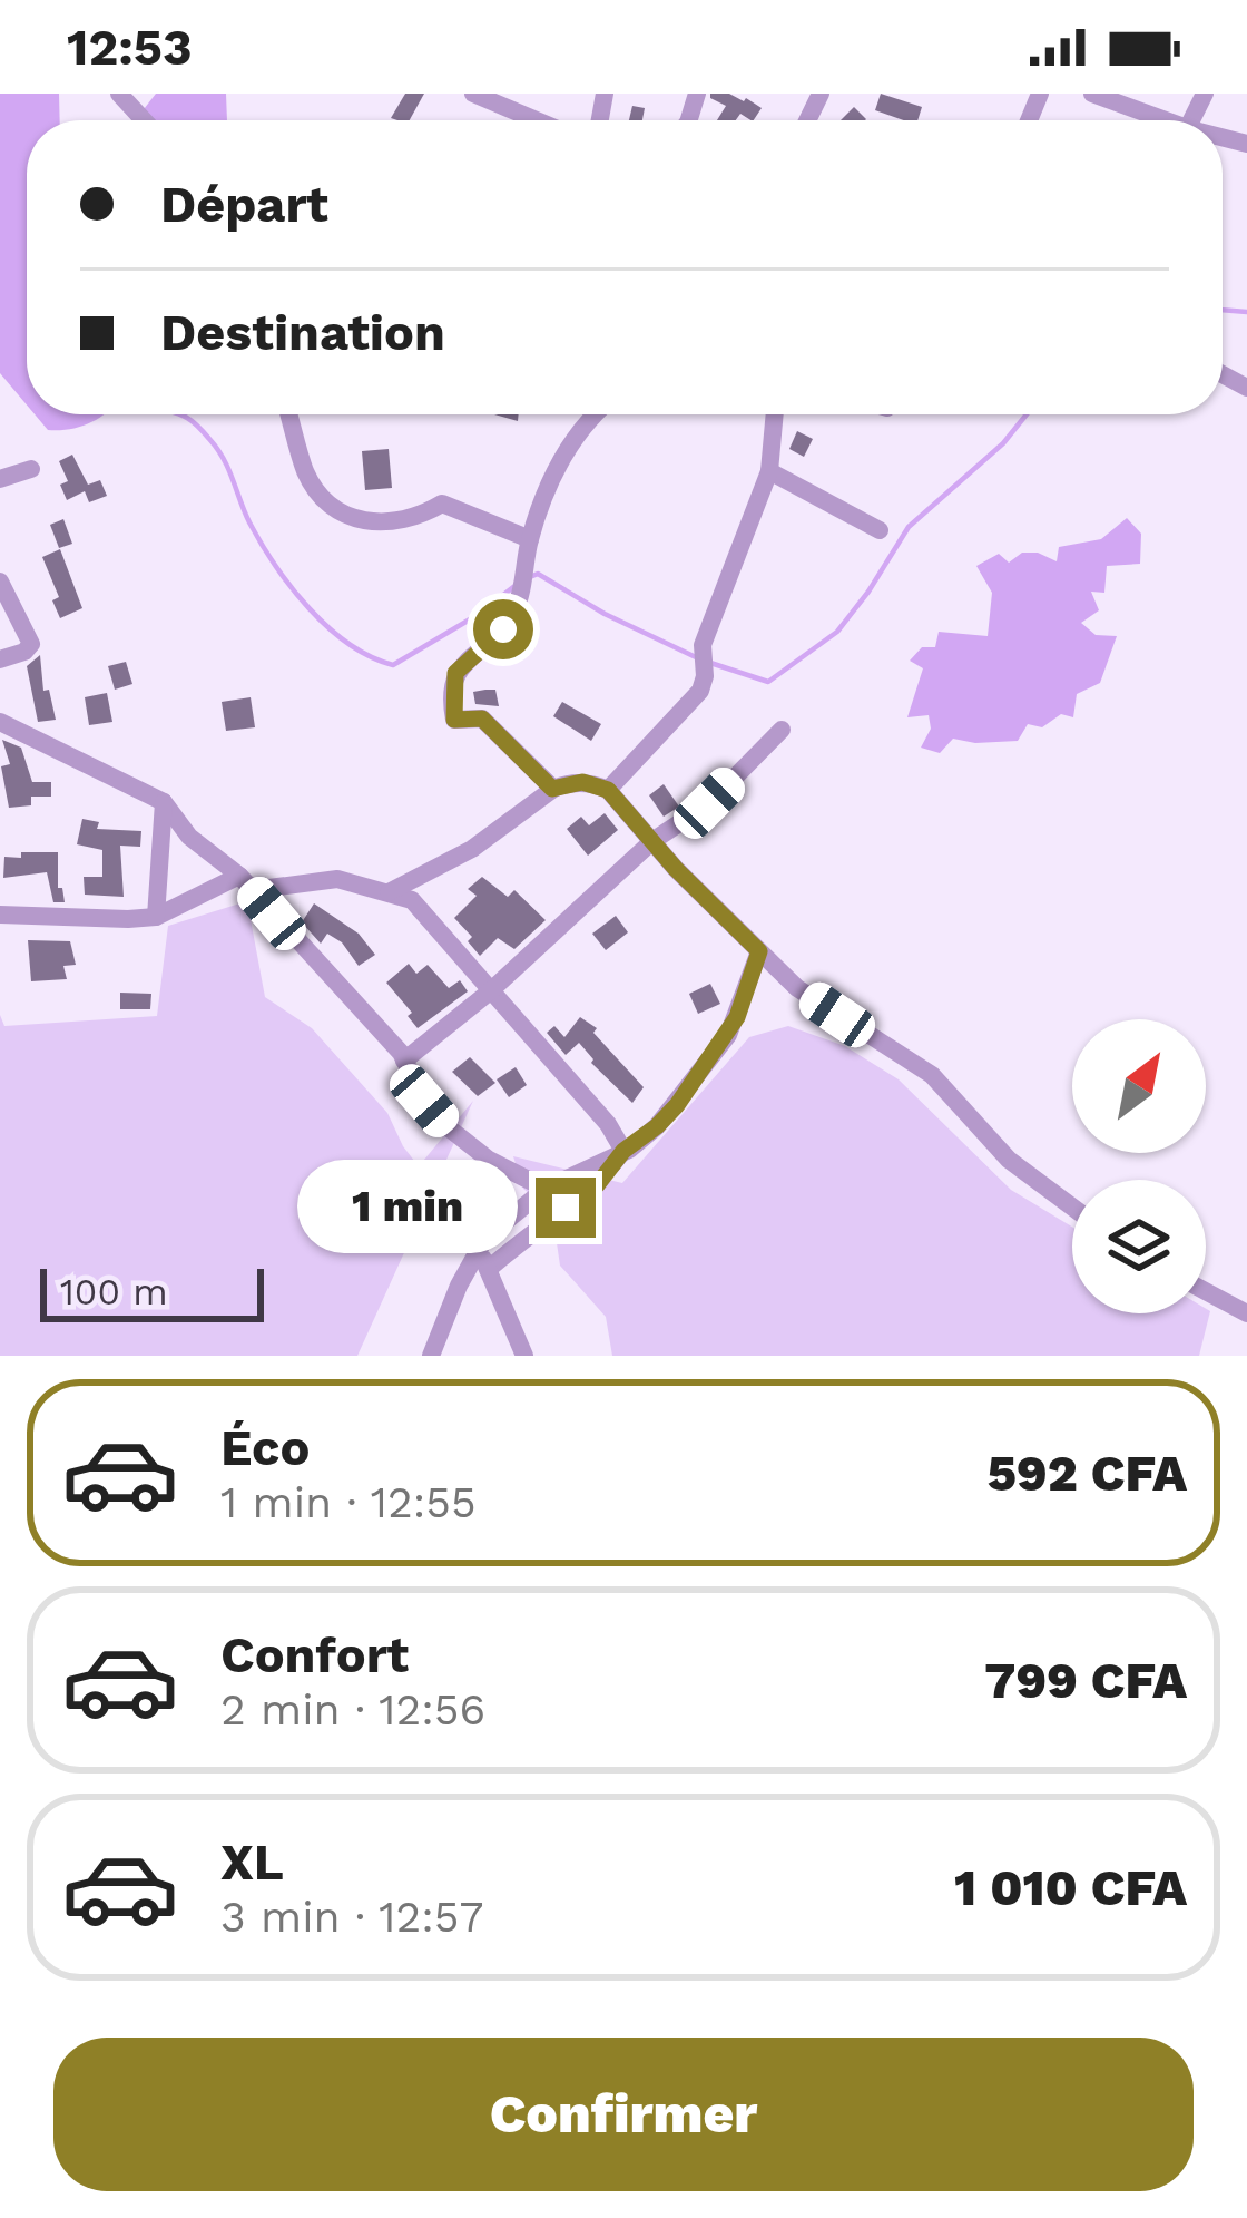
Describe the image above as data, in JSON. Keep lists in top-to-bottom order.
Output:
{
  "scale_bar": "100 m",
  "north": "top right",
  "page": {
    "status": "12:53",
    "banner": ["Départ", "Destination"],
    "bubble": "1 min",
    "scale": "100 m",
    "list": [
      {
        "name": "Éco",
        "note": "1 min · 12:55",
        "value": "592 CFA"
      },
      {
        "name": "Confort",
        "note": "2 min · 12:56",
        "value": "799 CFA"
      },
      {
        "name": "XL",
        "note": "3 min · 12:57",
        "value": "1 010 CFA"
      }
    ],
    "buttons": "Confirmer"
  }
}
